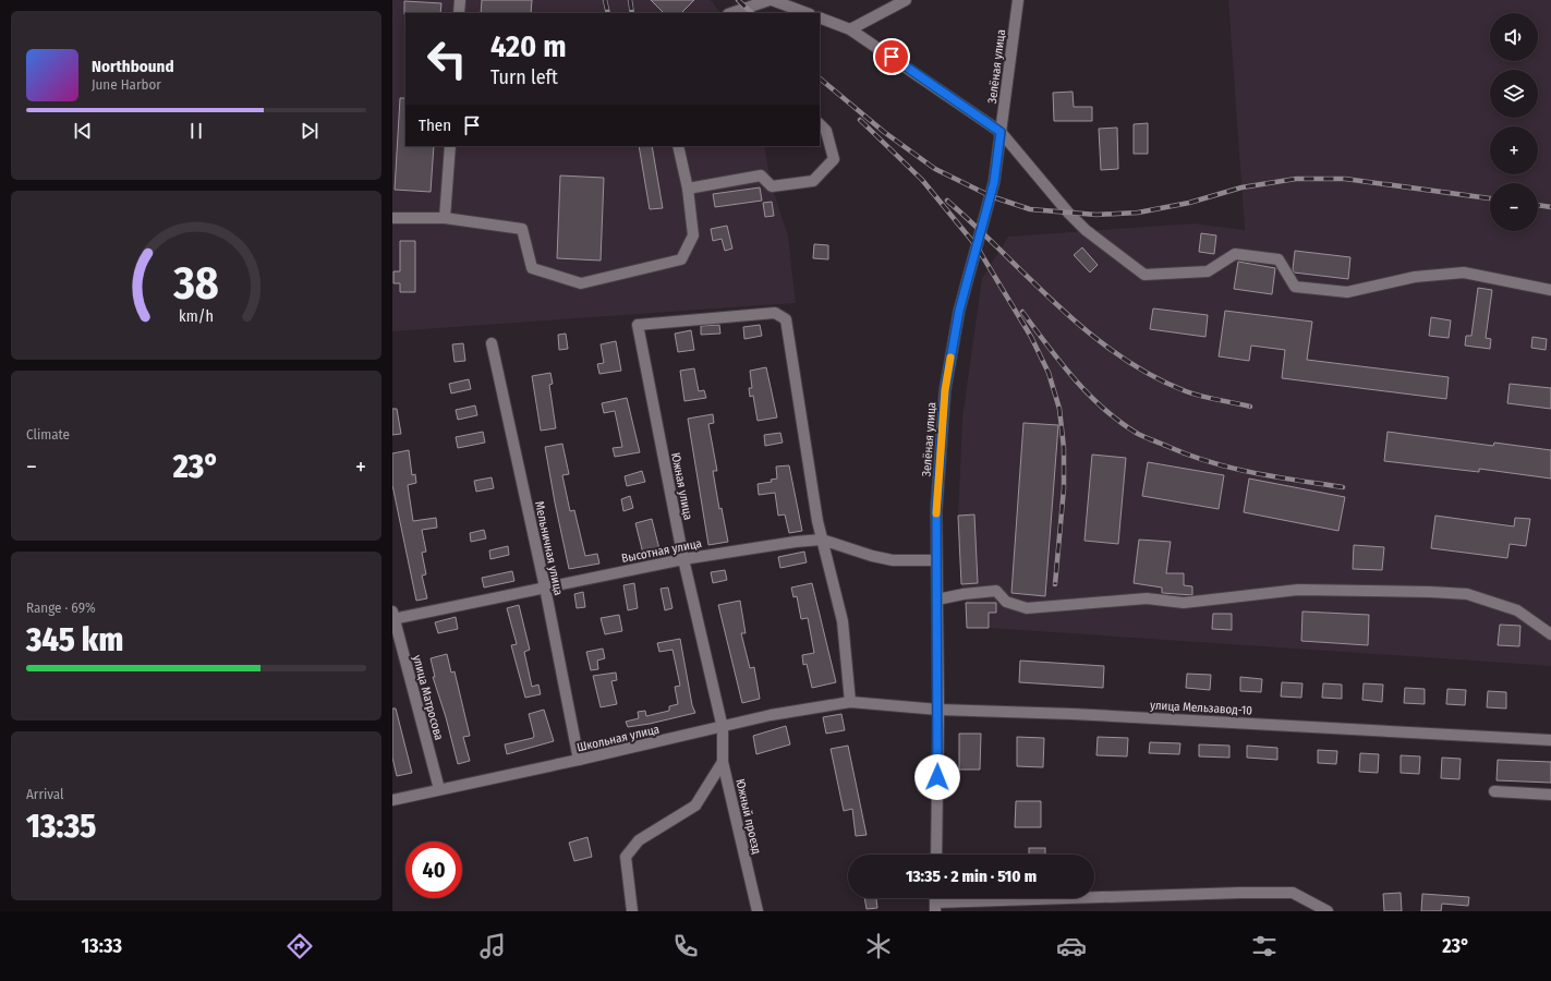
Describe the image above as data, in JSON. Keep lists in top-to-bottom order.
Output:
{
  "streets": {
    "street": [
      "Зелёная улица",
      "Южная улица",
      "Мельничная улица",
      "Высотная улица",
      "улица Матросова",
      "улица Мельзавод-10",
      "Школьная улица",
      "Южный проезд"
    ]
  },
  "crossings": [
    ["Зелёная улица", "Высотная улица"],
    ["Зелёная улица", "улица Мельзавод-10"],
    ["Южная улица", "Высотная улица"],
    ["Южная улица", "Школьная улица"],
    ["Южная улица", "Южный проезд"],
    ["Мельничная улица", "Высотная улица"],
    ["Мельничная улица", "Школьная улица"],
    ["Высотная улица", "улица Матросова"],
    ["улица Матросова", "Школьная улица"],
    ["улица Мельзавод-10", "Школьная улица"],
    ["Школьная улица", "Южный проезд"]
  ],
  "page": {
    "map_buttons": ["+", "−"],
    "turn": ["420 m", "Turn left"],
    "song": ["Northbound", "June Harbor"],
    "then": "Then",
    "tile": [
      "Climate",
      ["Range · 69%", "345 km"],
      ["Arrival", "13:35"]
    ],
    "heat": ["−", "23°", "+"],
    "limit": "40",
    "trip": "13:35 · 2 min · 510 m",
    "tabs": ["13:33", "23°"],
    "gauge": ["38", "km/h"]
  }
}
